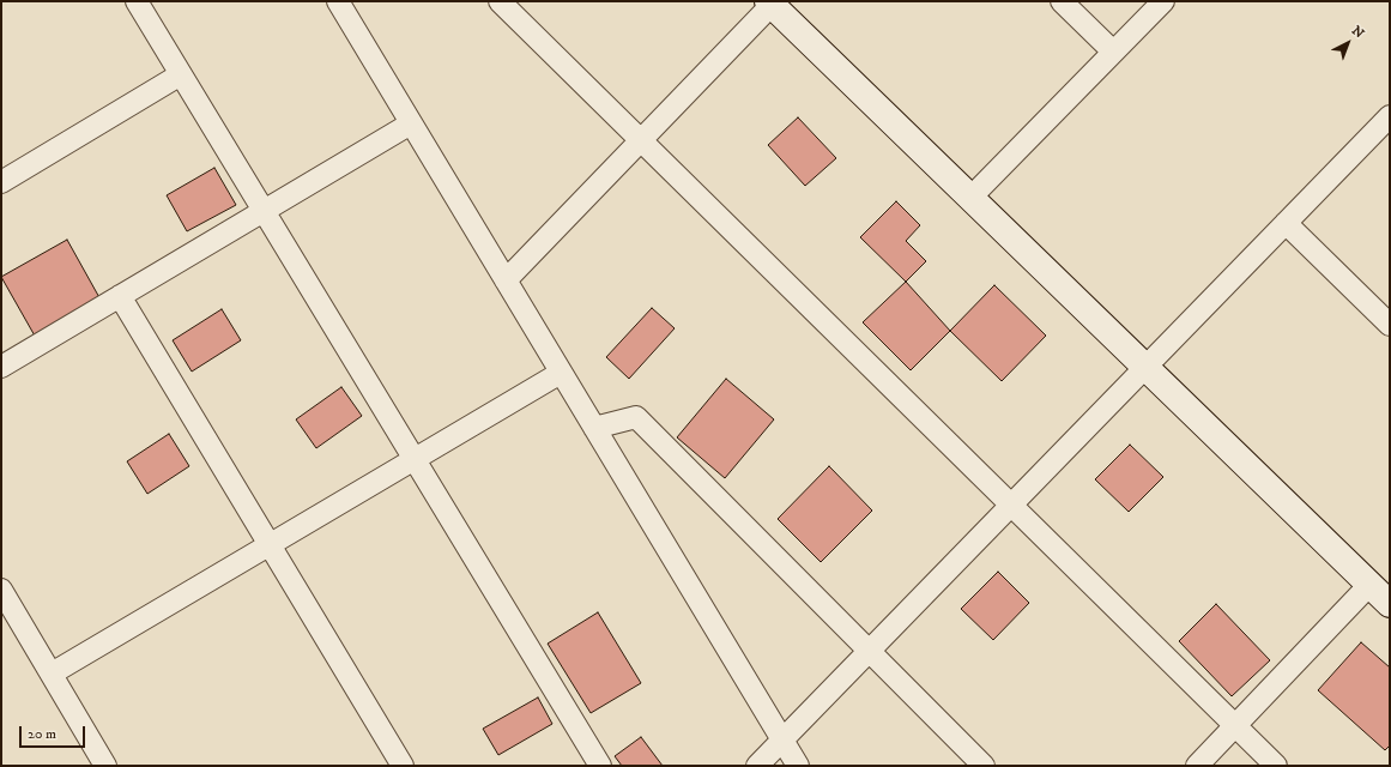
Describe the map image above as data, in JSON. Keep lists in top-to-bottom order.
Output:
{
  "scale_bar": "20 m",
  "north": "top right"
}
